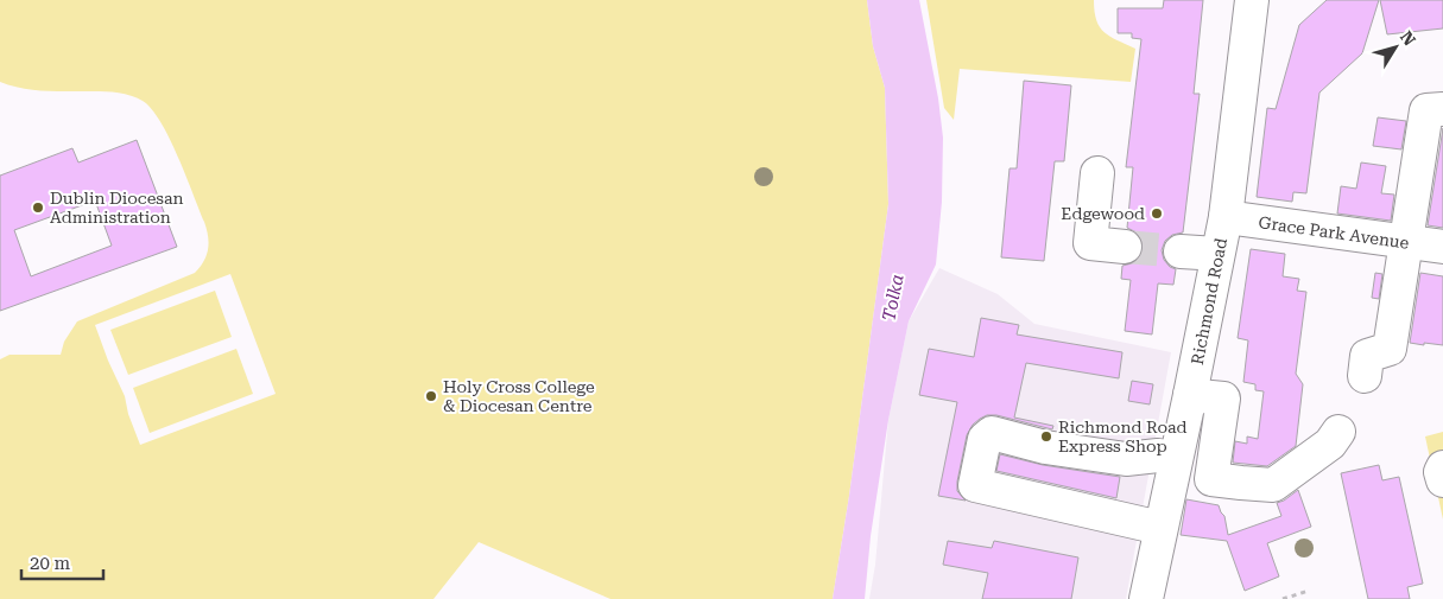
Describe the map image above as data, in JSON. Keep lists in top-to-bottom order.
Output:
{
  "streets": {
    "street": ["Grace Park Avenue", "Richmond Road"]
  },
  "crossings": [
    ["Grace Park Avenue", "Richmond Road"]
  ],
  "water": ["Tolka"],
  "places": [
    "Dublin Diocesan Administration",
    "Edgewood",
    "Holy Cross College & Diocesan Centre",
    "Richmond Road Express Shop"
  ],
  "scale_bar": "20 m",
  "north": "top right"
}
